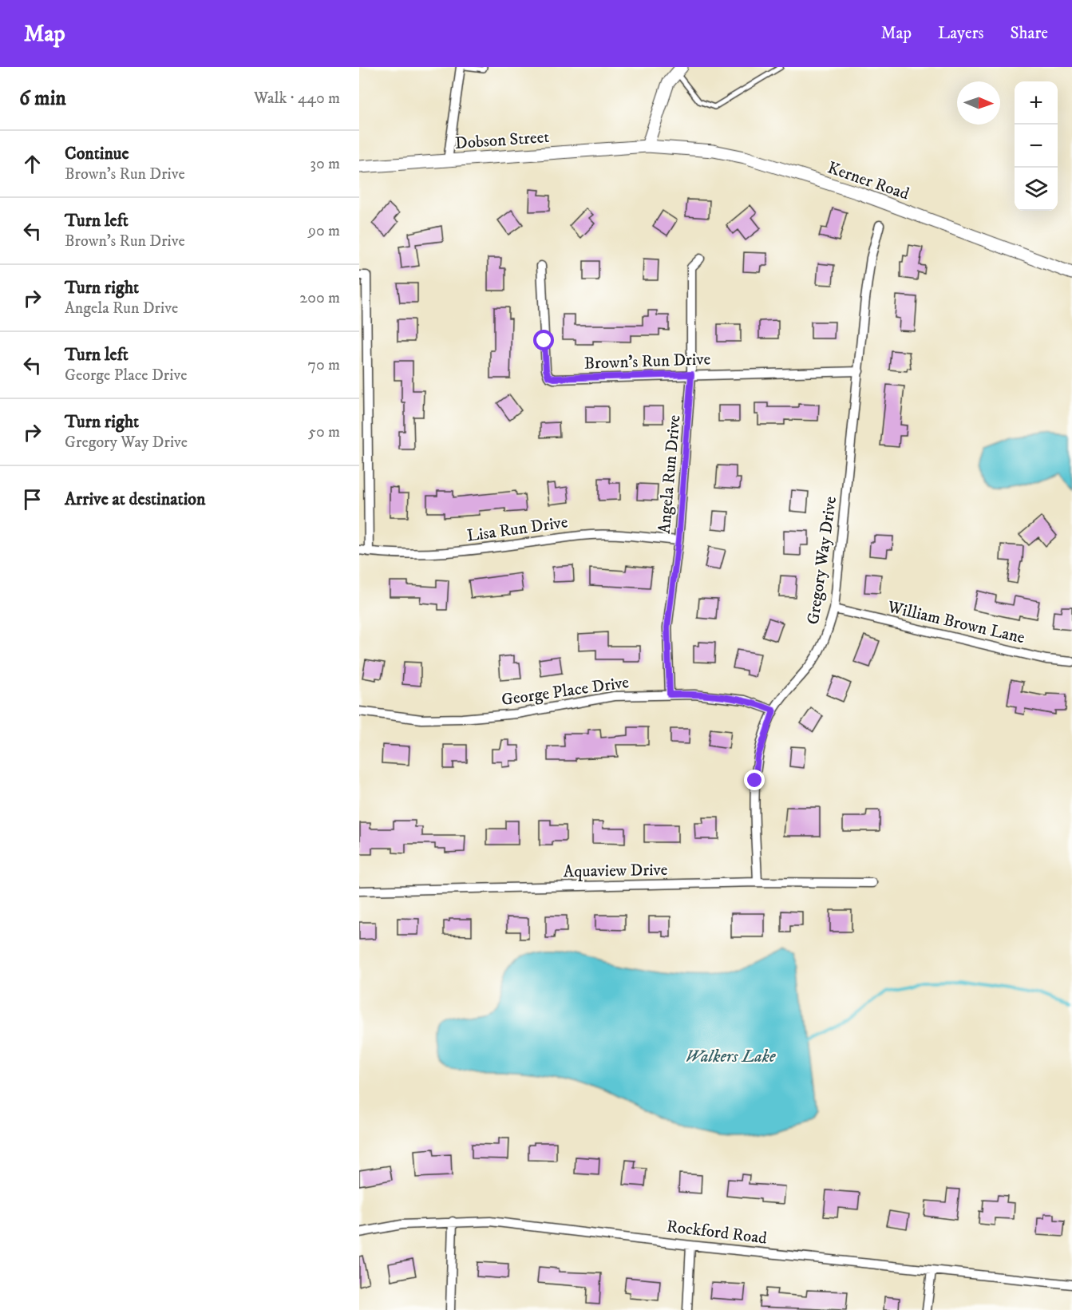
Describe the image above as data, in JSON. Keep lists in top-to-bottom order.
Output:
{
  "streets": {
    "street": [
      "Dobson Street",
      "Kerner Road",
      "Brown's Run Drive",
      "Angela Run Drive",
      "Lisa Run Drive",
      "Gregory Way Drive",
      "William Brown Lane",
      "George Place Drive",
      "Aquaview Drive",
      "Rockford Road"
    ]
  },
  "crossings": [
    ["Dobson Street", "Kerner Road"],
    ["Brown's Run Drive", "Angela Run Drive"],
    ["Brown's Run Drive", "Gregory Way Drive"],
    ["Angela Run Drive", "Lisa Run Drive"],
    ["Angela Run Drive", "George Place Drive"],
    ["Gregory Way Drive", "William Brown Lane"],
    ["Gregory Way Drive", "George Place Drive"],
    ["Gregory Way Drive", "Aquaview Drive"]
  ],
  "water": ["Walkers Lake"],
  "north": "right",
  "page": {
    "header": "Map",
    "nav": ["Map", "Layers", "Share"],
    "heading": ["6 min", "Walk · 440 m"],
    "map_buttons": ["+", "−"],
    "list": [
      ["Continue", "Brown's Run Drive", "30 m"],
      ["Turn left", "Brown's Run Drive", "90 m"],
      ["Turn right", "Angela Run Drive", "200 m"],
      ["Turn left", "George Place Drive", "70 m"],
      ["Turn right", "Gregory Way Drive", "50 m"],
      "Arrive at destination"
    ]
  }
}
